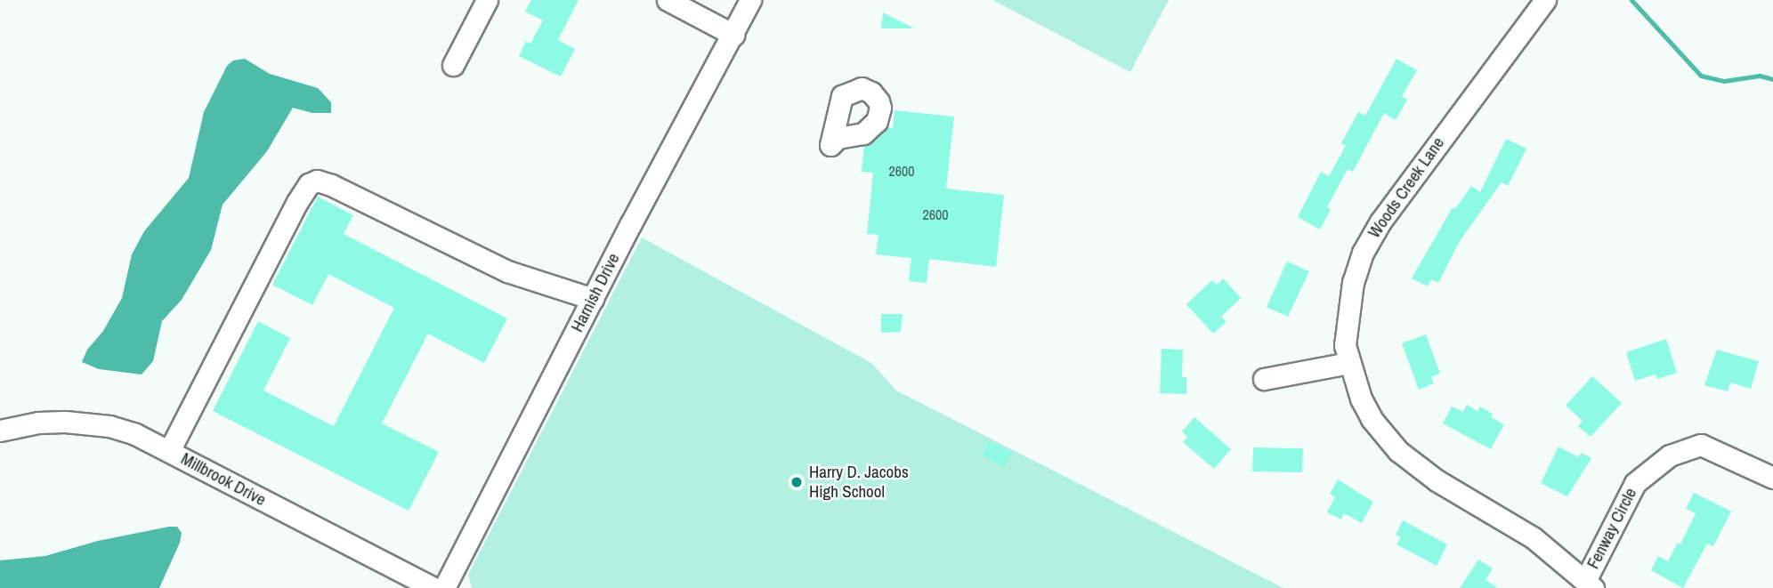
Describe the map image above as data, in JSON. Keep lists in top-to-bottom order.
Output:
{
  "streets": {
    "street": [
      "Woods Creek Lane",
      "Harnish Drive",
      "Millbrook Drive",
      "Fenway Circle"
    ]
  },
  "crossings": [
    ["Woods Creek Lane", "Fenway Circle"]
  ],
  "places": ["Harry D. Jacobs High School"],
  "house_numbers": ["2600", "2600"]
}
